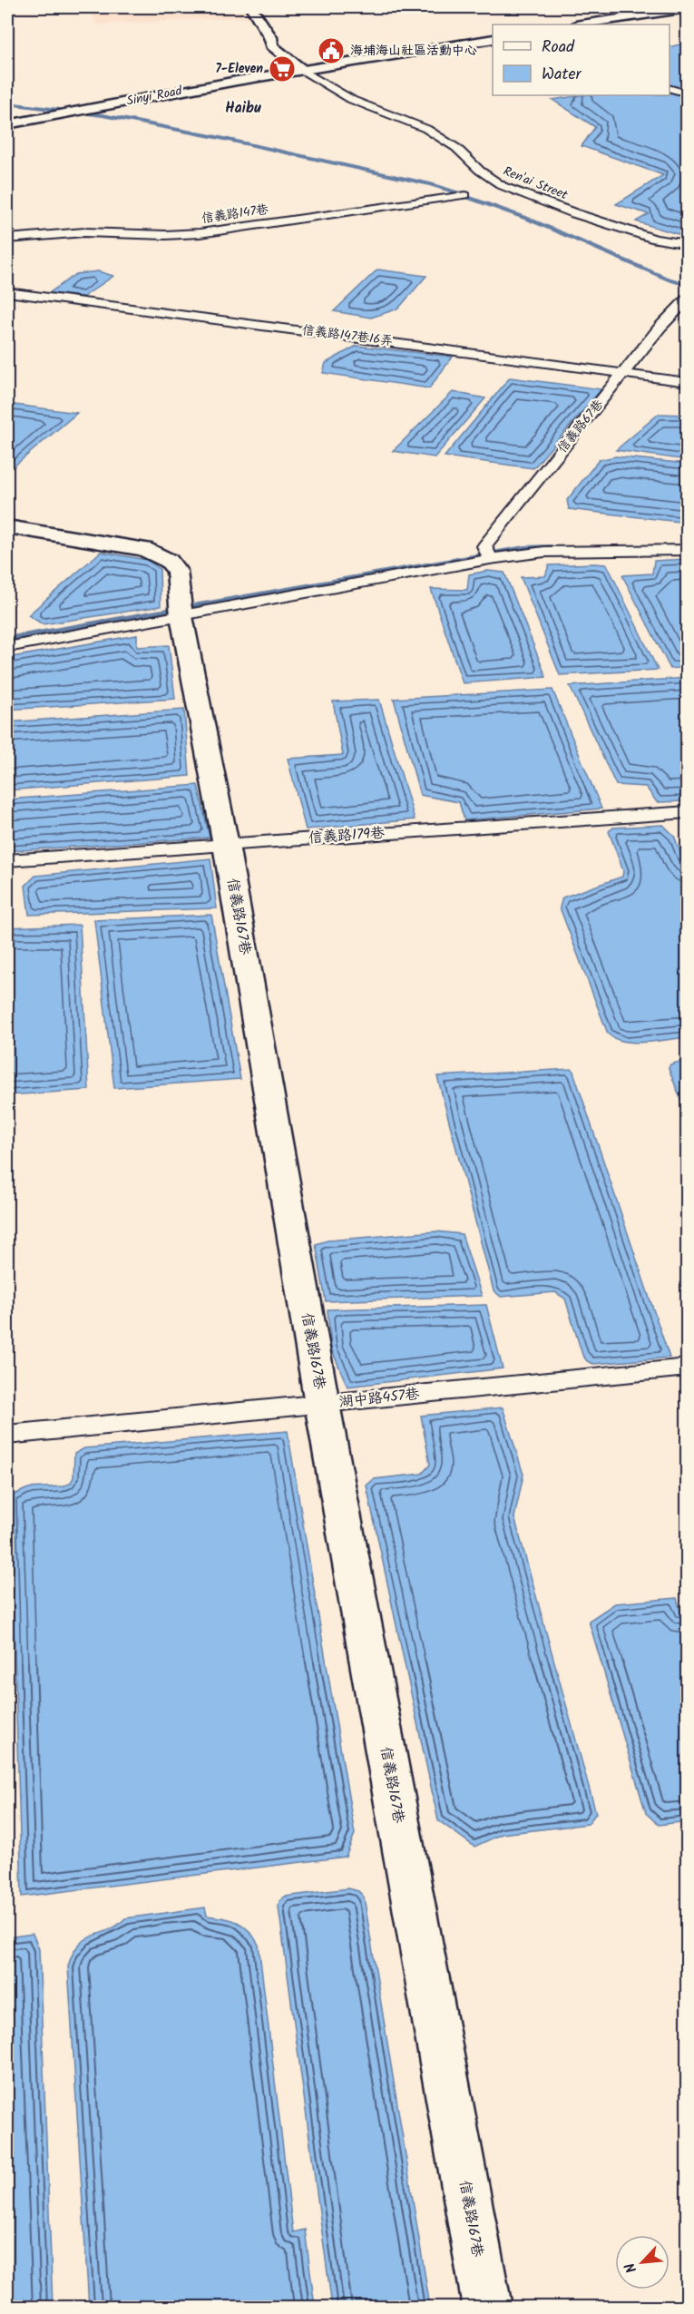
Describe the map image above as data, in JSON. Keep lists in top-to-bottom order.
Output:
{
  "streets": {
    "street": [
      "Sinyi Road",
      "Ren'ai Street",
      "信義路147巷",
      "信義路147巷16弄",
      "信義路67巷",
      "信義路179巷",
      "信義路167巷",
      "湖中路457巷"
    ]
  },
  "crossings": [
    ["Sinyi Road", "Ren'ai Street"],
    ["信義路147巷16弄", "信義路67巷"],
    ["信義路179巷", "信義路167巷"],
    ["信義路167巷", "湖中路457巷"]
  ],
  "districts": ["Haibu"],
  "places": {
    "public building": ["海埔海山社區活動中心"],
    "supermarket": ["7-Eleven"]
  },
  "legend": ["Road", "Water"],
  "north": "bottom left"
}
